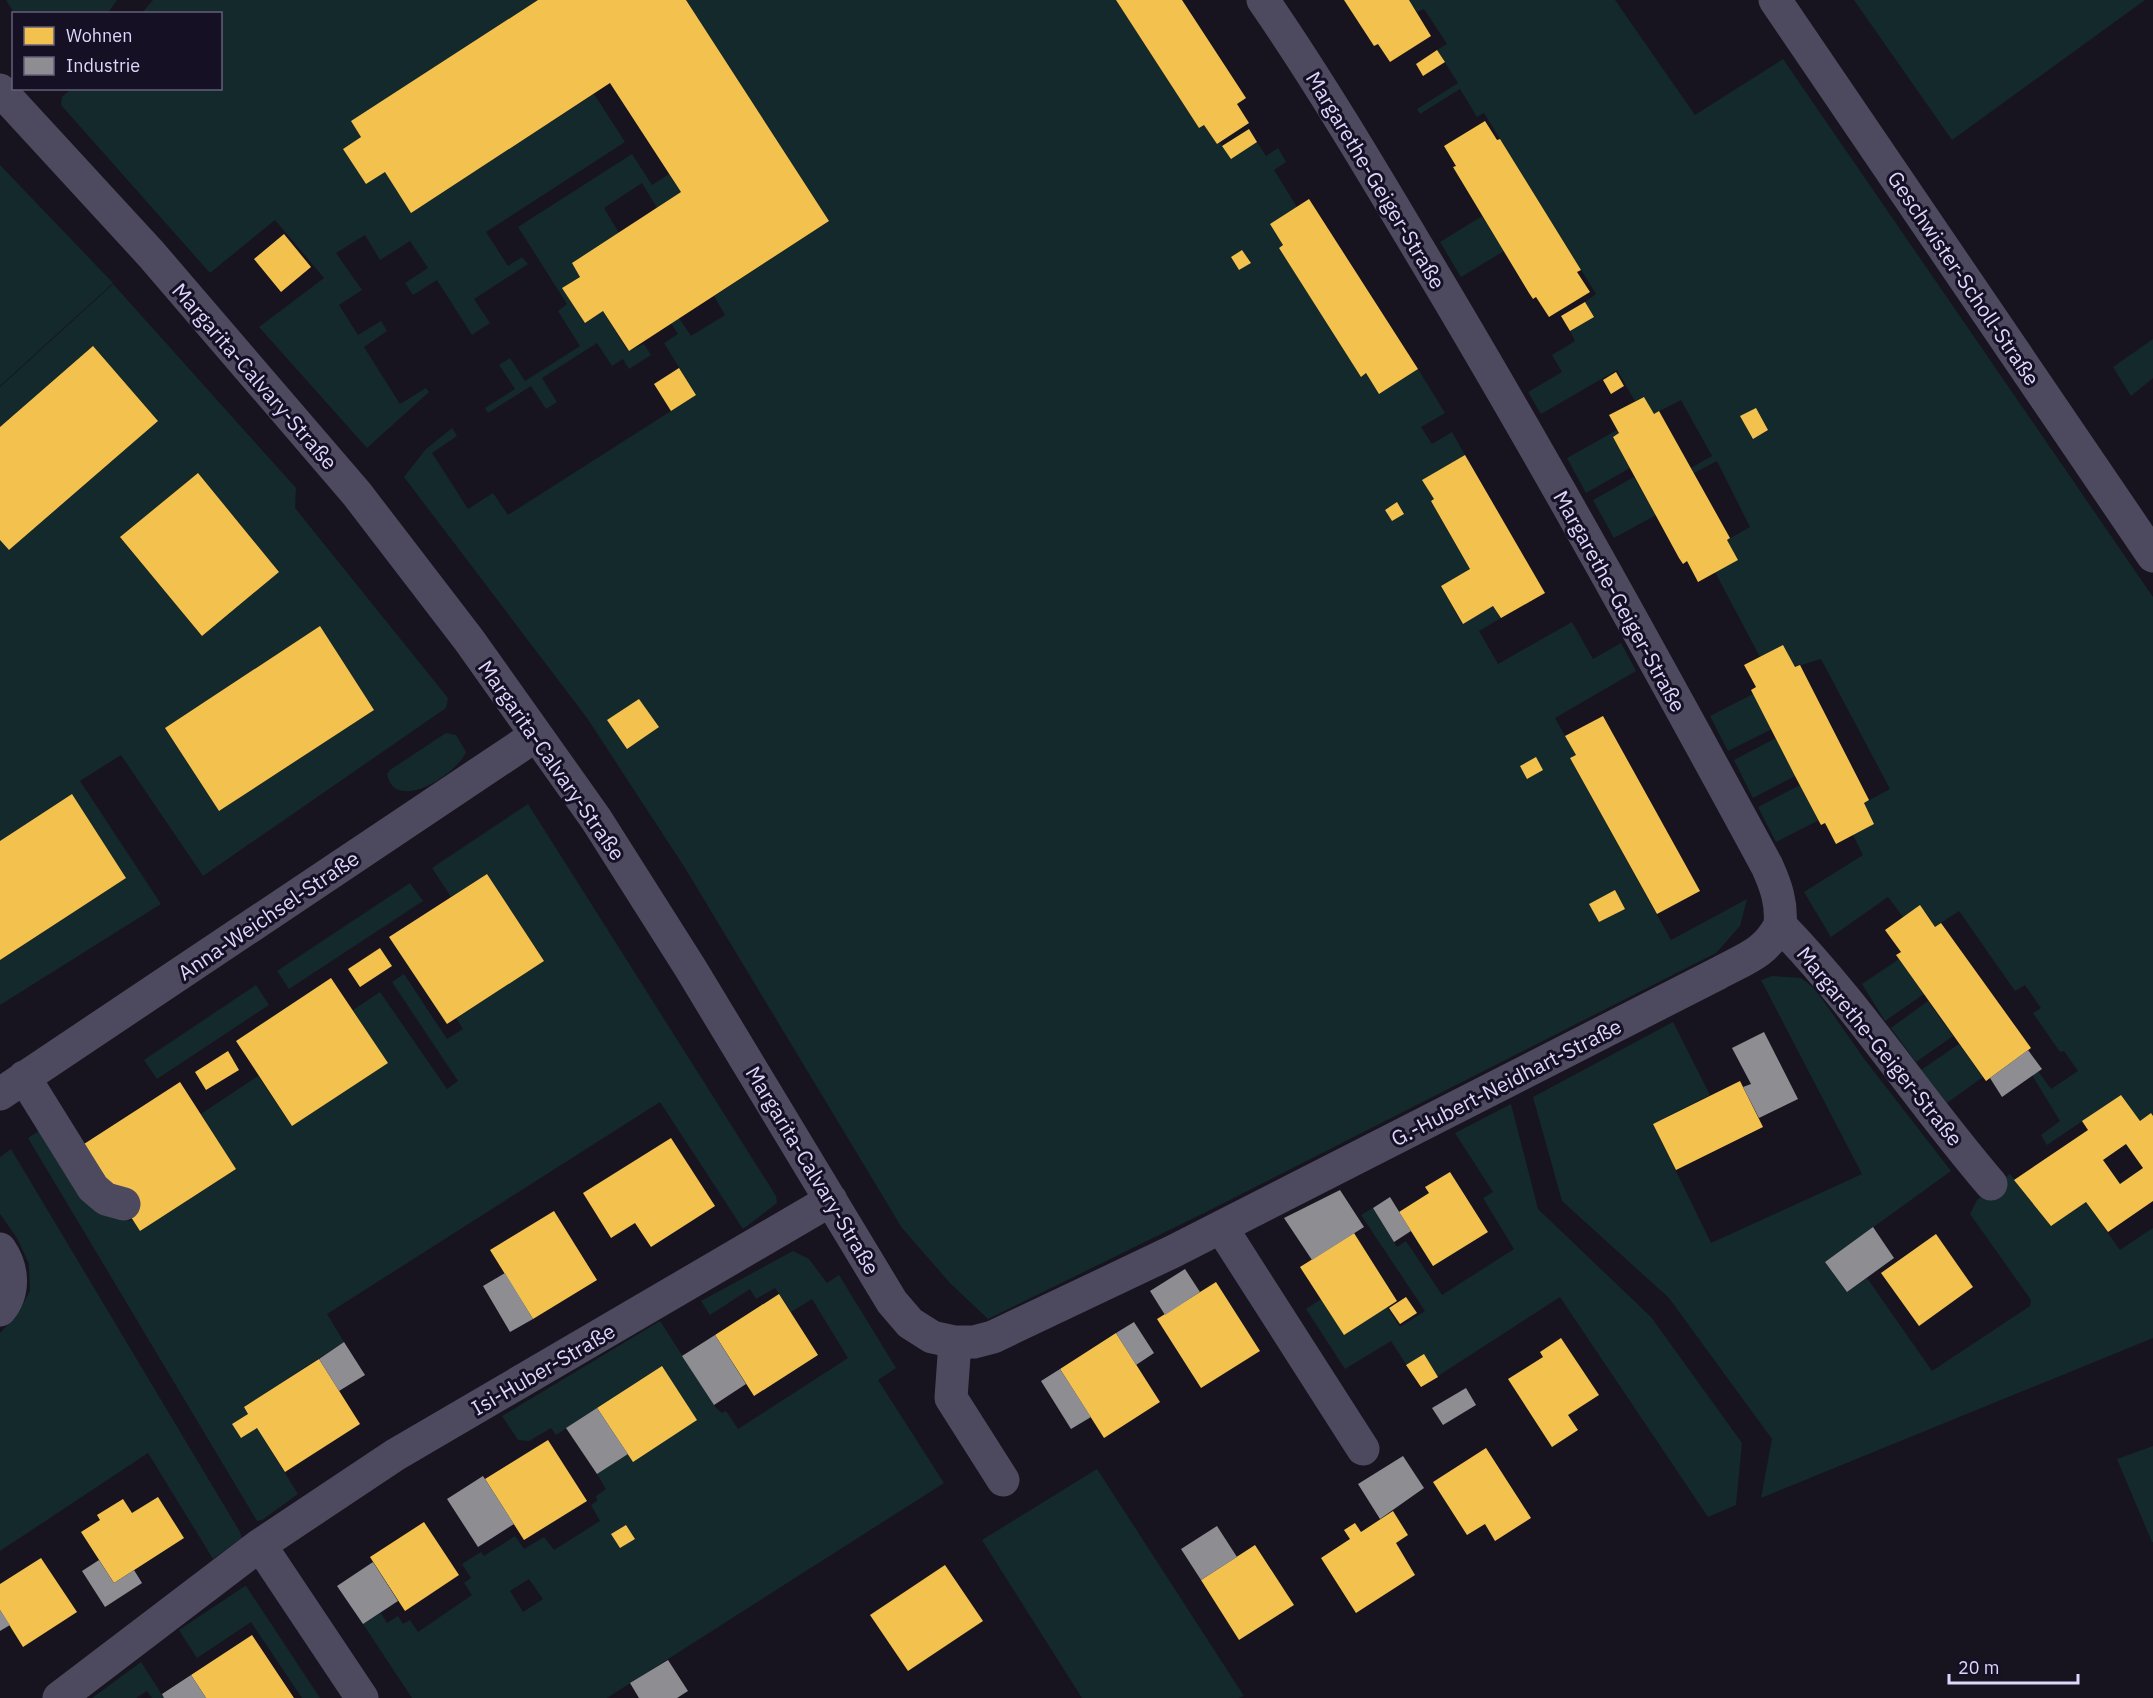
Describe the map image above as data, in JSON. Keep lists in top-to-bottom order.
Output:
{
  "streets": {
    "street": [
      "Margarethe-Geiger-Straße",
      "Geschwister-Scholl-Straße",
      "Margarita-Calvary-Straße",
      "Anna-Weichsel-Straße",
      "G.-Hubert-Neidhart-Straße",
      "Isi-Huber-Straße"
    ]
  },
  "crossings": [
    ["Margarethe-Geiger-Straße", "G.-Hubert-Neidhart-Straße"],
    ["Margarita-Calvary-Straße", "Anna-Weichsel-Straße"],
    ["Margarita-Calvary-Straße", "G.-Hubert-Neidhart-Straße"],
    ["Margarita-Calvary-Straße", "Isi-Huber-Straße"]
  ],
  "legend": ["Wohnen", "Industrie"],
  "scale_bar": "20 m"
}
